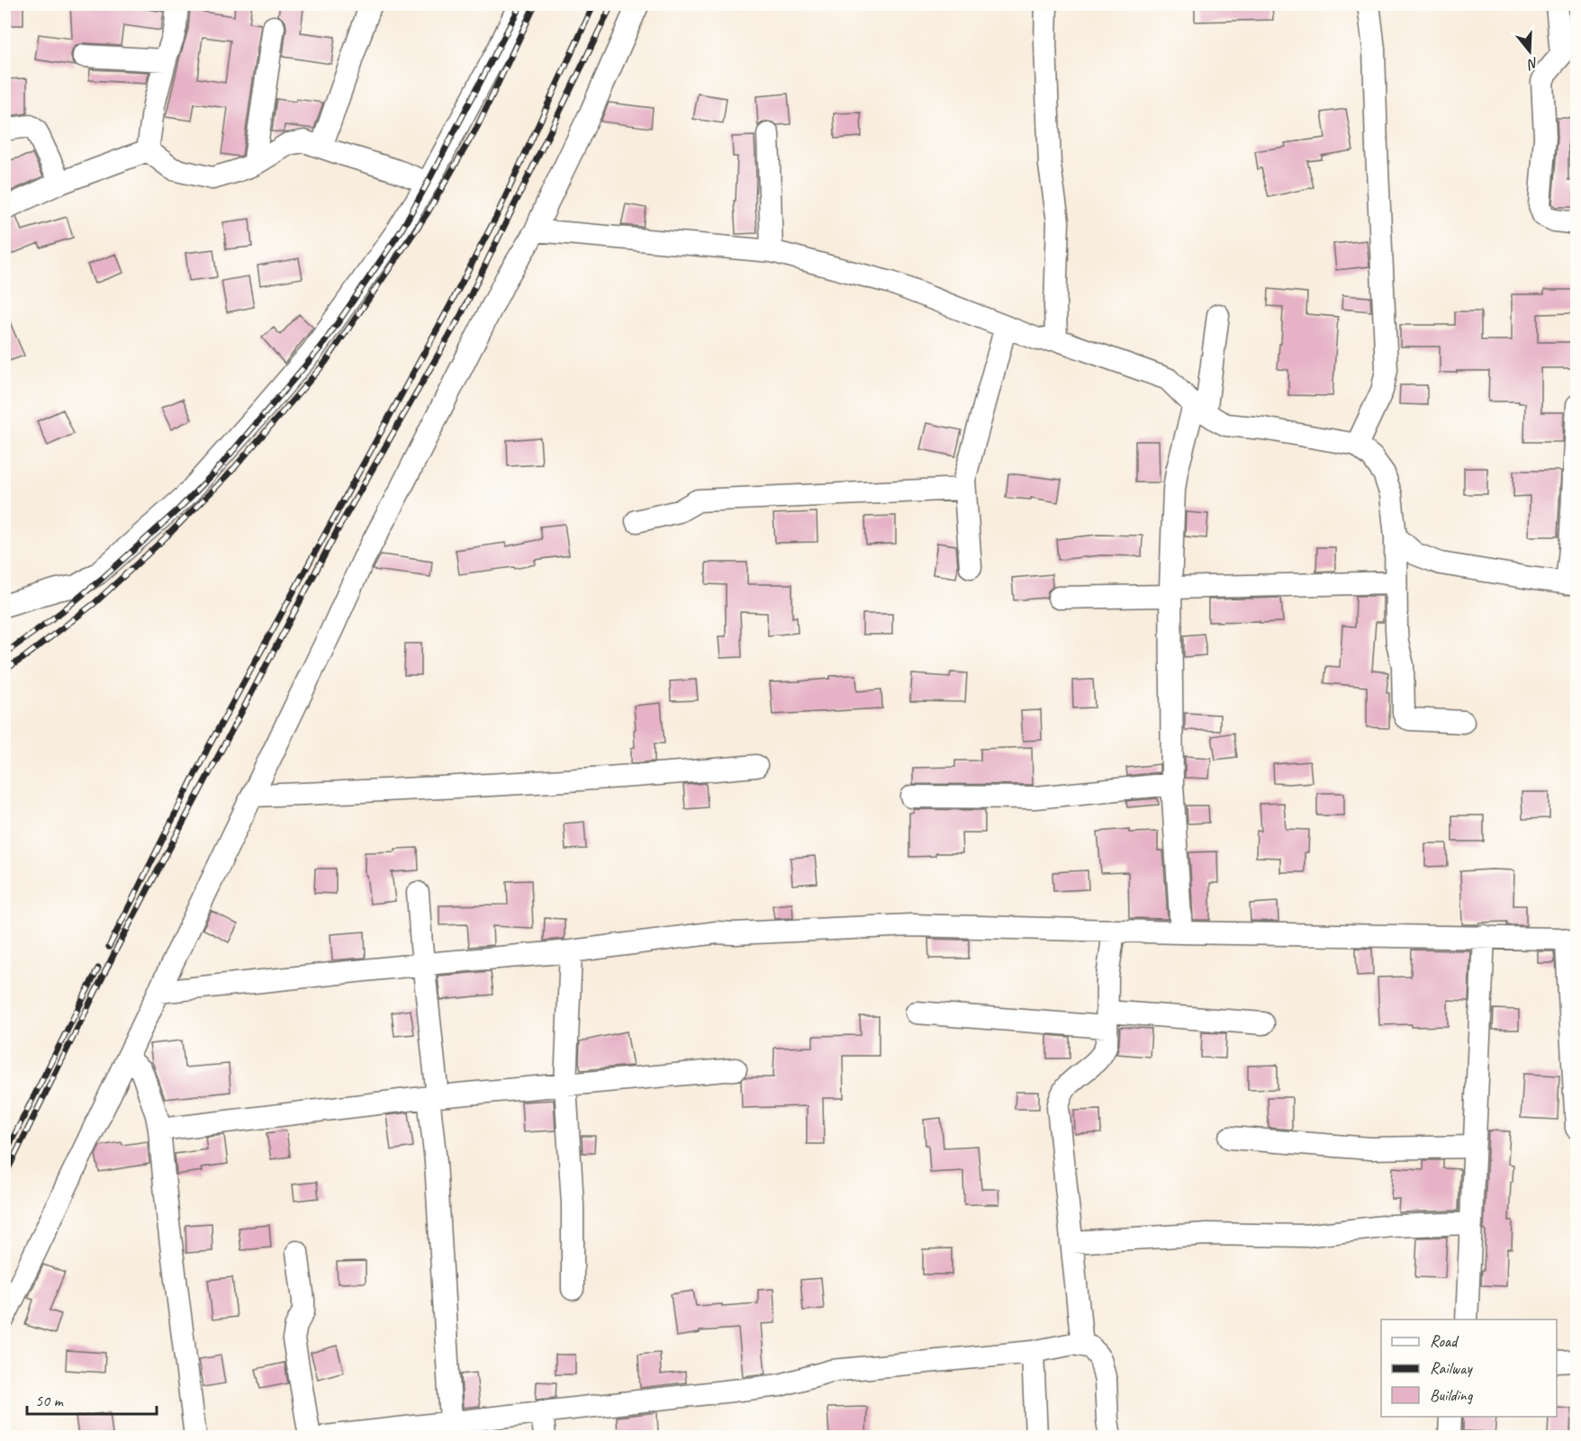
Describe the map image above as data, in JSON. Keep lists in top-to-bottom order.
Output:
{
  "legend": ["Road", "Railway", "Building"],
  "scale_bar": "50 m",
  "north": "bottom"
}
